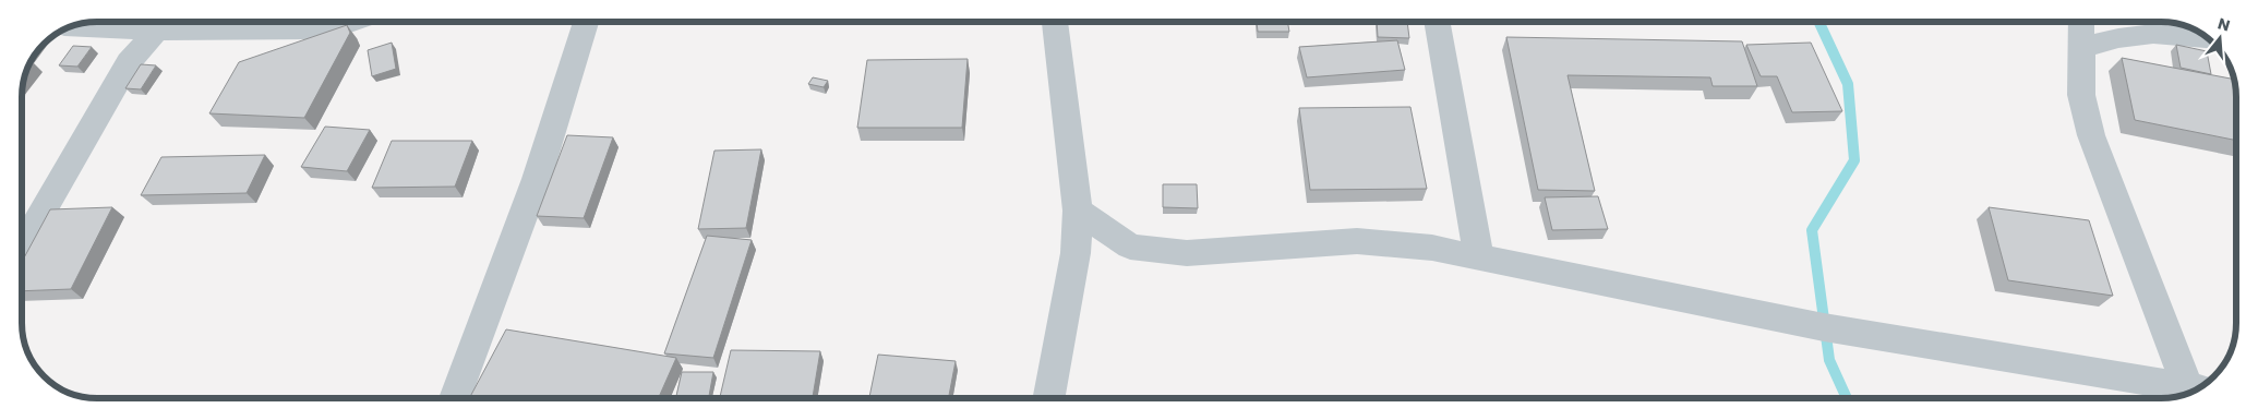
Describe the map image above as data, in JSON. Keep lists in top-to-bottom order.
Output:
{
  "north": "top"
}
